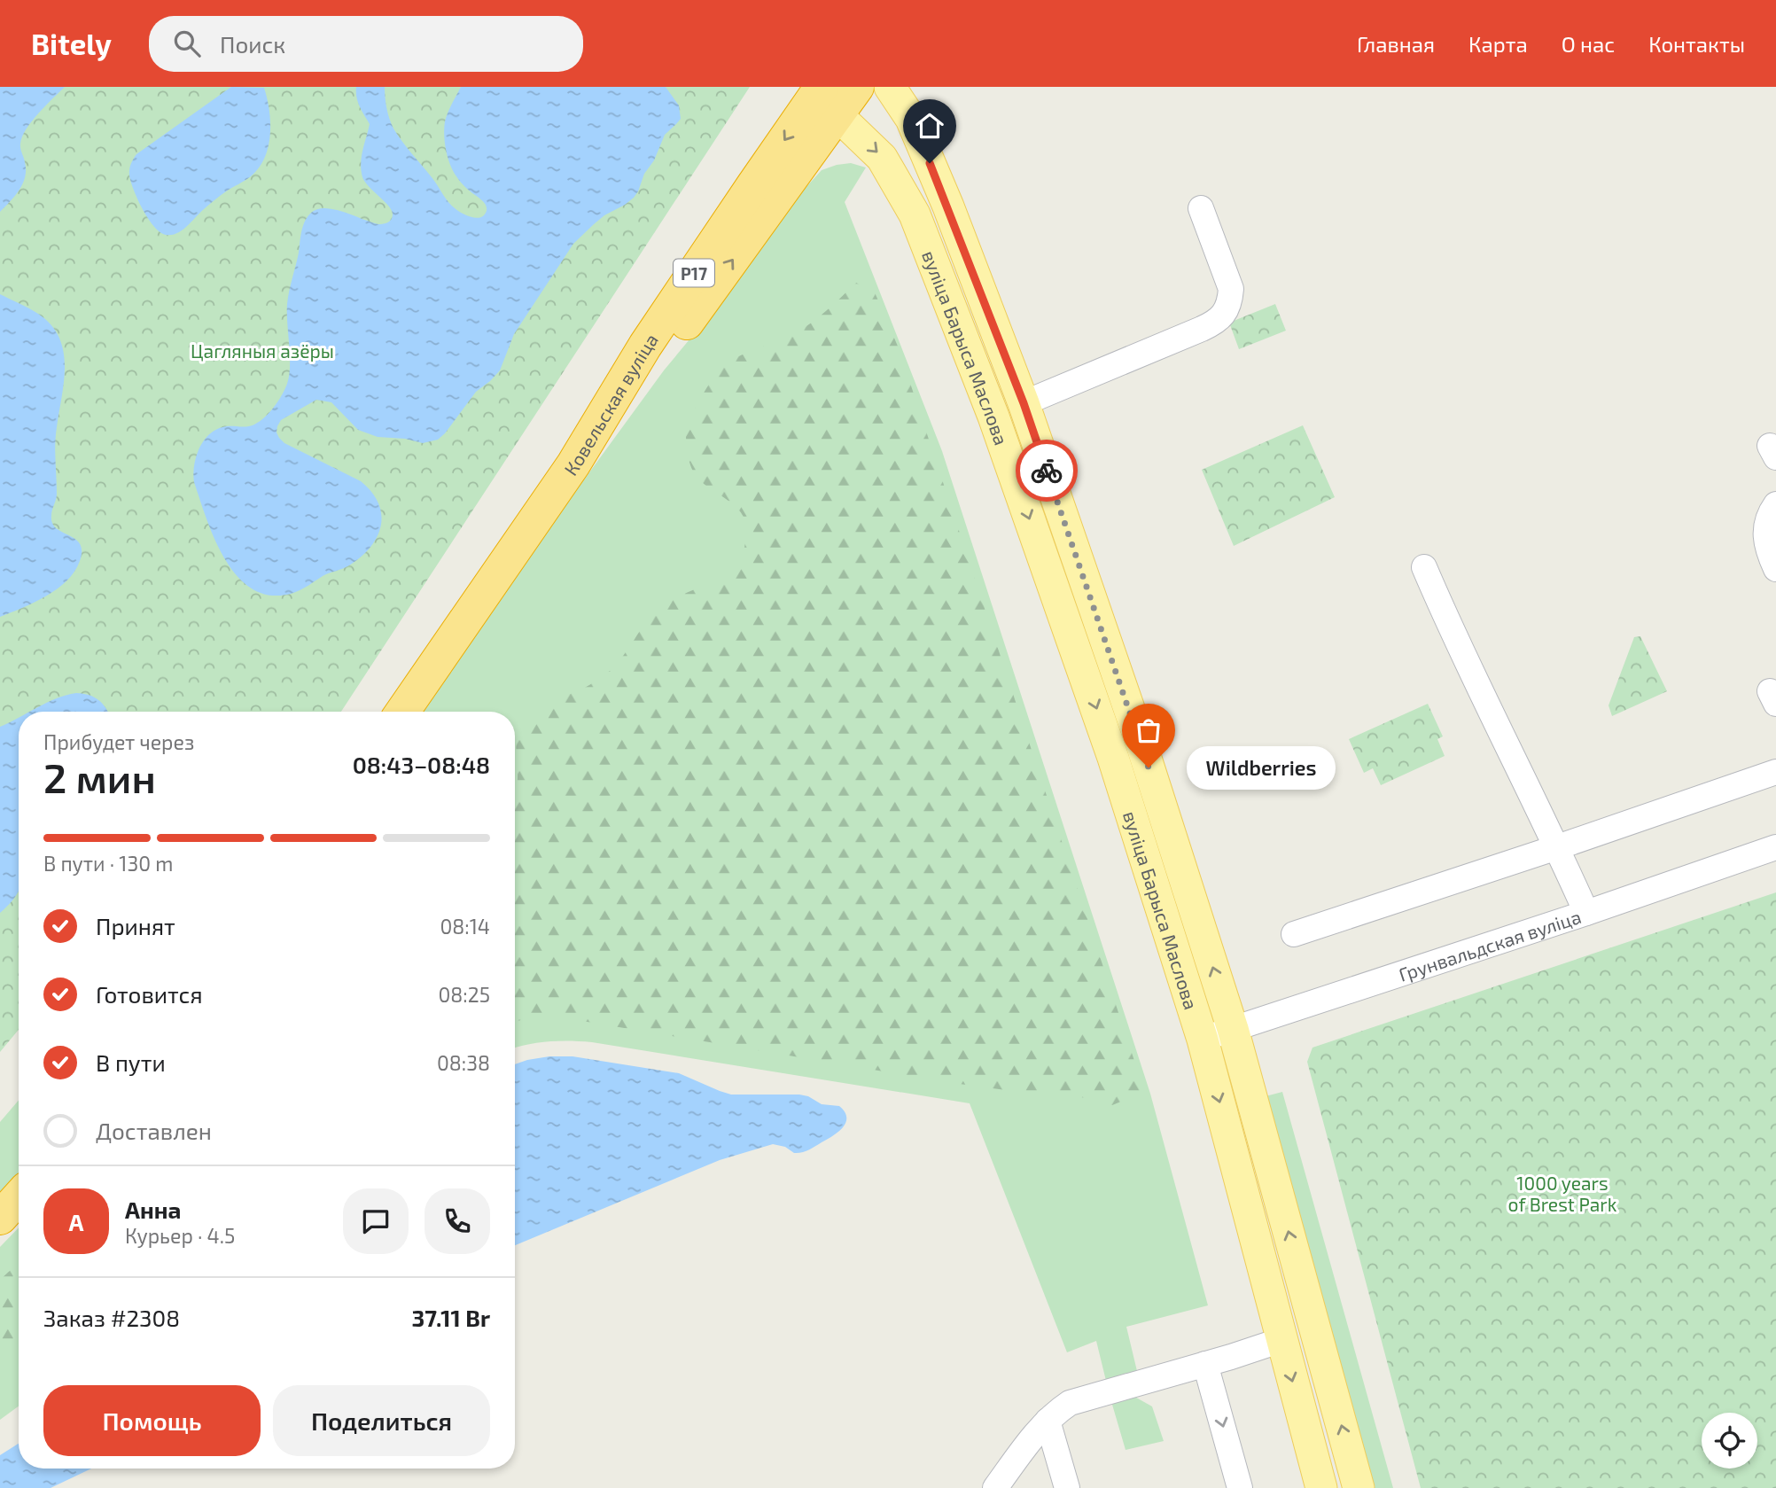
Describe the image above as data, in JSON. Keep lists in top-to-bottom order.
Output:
{
  "streets": {
    "highway": ["Р17", "Ковельская вуліца"],
    "main road": ["вуліца Барыса Маслова"],
    "street": ["Грунвальдская вуліца"]
  },
  "crossings": [
    ["Р17", "вуліца Барыса Маслова"],
    ["Р17", "Ковельская вуліца"],
    ["вуліца Барыса Маслова", "Ковельская вуліца"],
    ["вуліца Барыса Маслова", "Грунвальдская вуліца"]
  ],
  "parks": ["Цагляныя азёры", "1000 years of Brest Park"],
  "places": ["Wildberries"],
  "page": {
    "header": "Bitely",
    "search": "Поиск",
    "nav": [
      "Главная",
      "Карта",
      "О нас",
      "Контакты"
    ],
    "heading": ["2 мин", "Прибудет через", "08:43–08:48"],
    "panel": [
      "Анна",
      "Курьер · 4.5",
      "Заказ #2308",
      "37.11 Br"
    ],
    "bubble": "Wildberries",
    "bar": "В пути · 130 m",
    "list": [
      ["Принят", "08:14"],
      ["Готовится", "08:25"],
      ["В пути", "08:38"],
      "Доставлен"
    ],
    "round": "А",
    "buttons": ["Помощь", "Поделиться"]
  }
}
